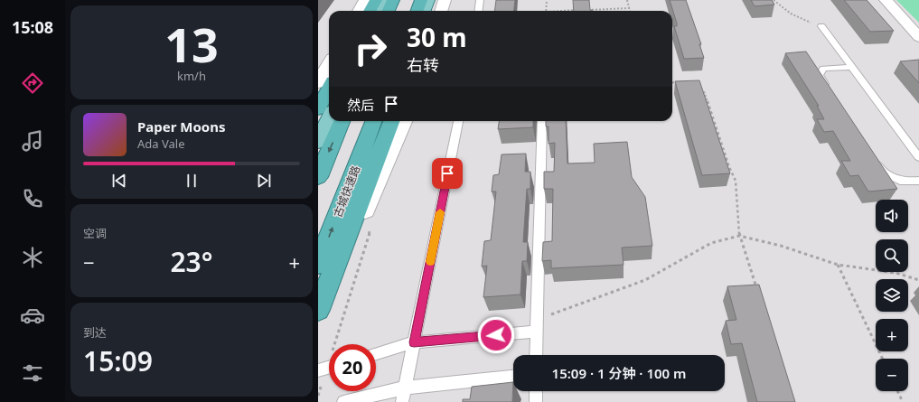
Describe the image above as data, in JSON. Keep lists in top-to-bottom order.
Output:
{
  "streets": {
    "highway": ["古城快速路"]
  },
  "page": {
    "tabs": "15:08",
    "tile": [
      ["13", "km/h"],
      "空调",
      ["到达", "15:09"]
    ],
    "turn": ["30 m", "右转"],
    "then": "然后",
    "song": ["Paper Moons", "Ada Vale"],
    "map_buttons": ["+", "−"],
    "heat": ["−", "23°", "+"],
    "limit": "20",
    "trip": "15:09 · 1 分钟 · 100 m"
  }
}
